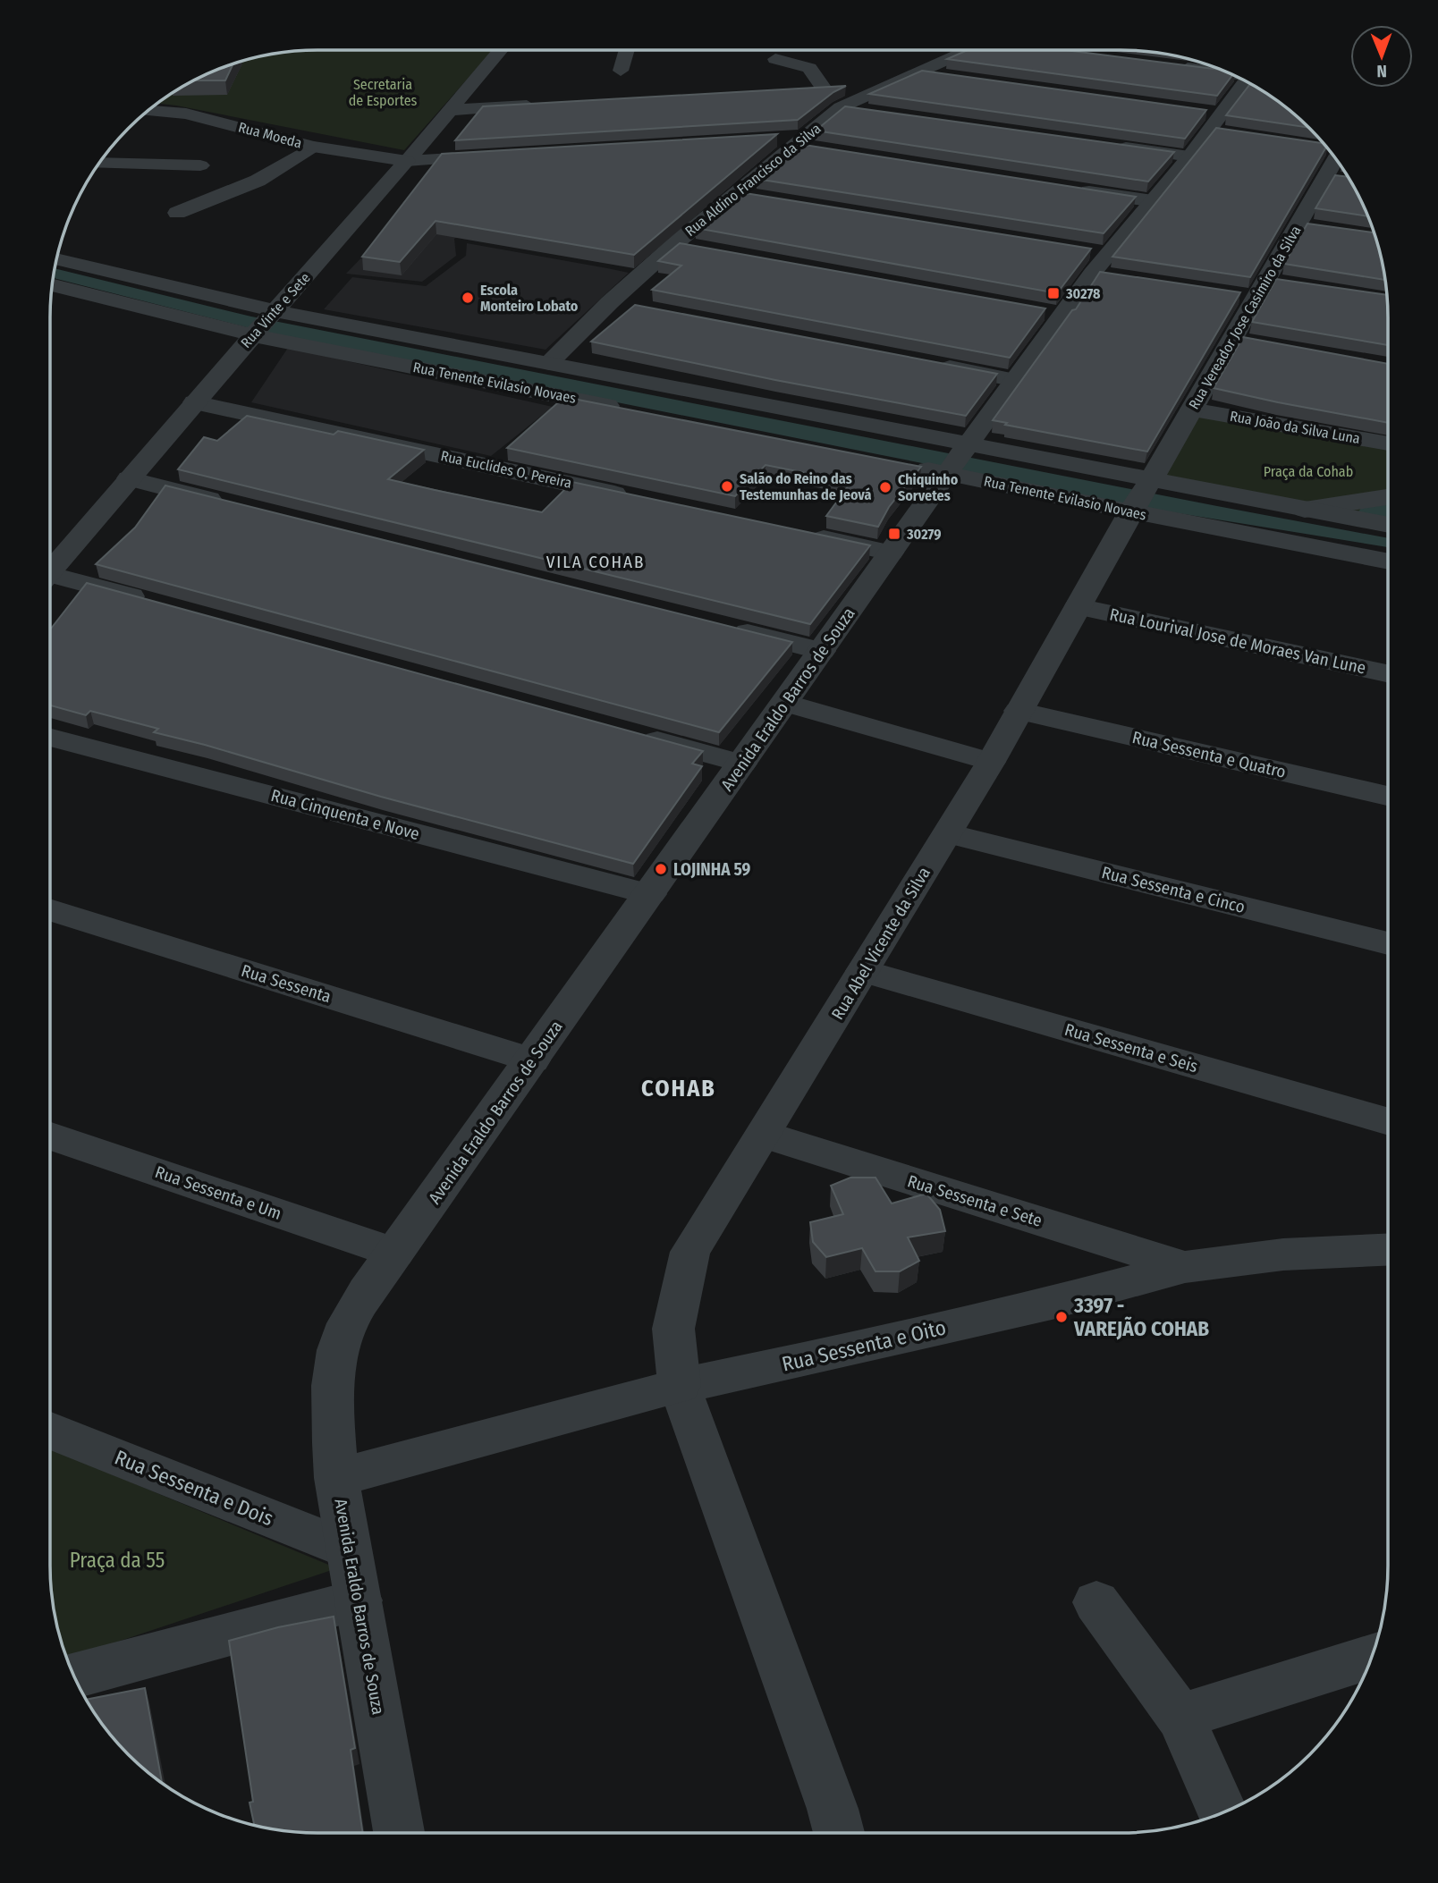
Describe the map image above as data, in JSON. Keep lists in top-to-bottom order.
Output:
{
  "streets": {
    "street": [
      "Rua Moeda",
      "Rua Aldino Francisco da Silva",
      "Rua Vinte e Sete",
      "Rua Vereador Jose Casimiro da Silva",
      "Rua Tenente Evilasio Novaes",
      "Rua João da Silva Luna",
      "Rua Euclides O. Pereira",
      "Rua Lourival Jose de Moraes Van Lune",
      "Avenida Eraldo Barros de Souza",
      "Rua Sessenta e Quatro",
      "Rua Cinquenta e Nove",
      "Rua Sessenta e Cinco",
      "Rua Abel Vicente da Silva",
      "Rua Sessenta",
      "Rua Sessenta e Seis",
      "Rua Sessenta e Um",
      "Rua Sessenta e Sete",
      "Rua Sessenta e Oito",
      "Rua Sessenta e Dois"
    ]
  },
  "crossings": [
    ["Rua Moeda", "Rua Vinte e Sete"],
    ["Rua Vinte e Sete", "Rua Tenente Evilasio Novaes"],
    ["Rua Vinte e Sete", "Rua Euclides O. Pereira"],
    ["Rua Vereador Jose Casimiro da Silva", "Rua Tenente Evilasio Novaes"],
    ["Rua Vereador Jose Casimiro da Silva", "Rua João da Silva Luna"],
    ["Rua Vereador Jose Casimiro da Silva", "Rua Abel Vicente da Silva"],
    ["Rua Tenente Evilasio Novaes", "Avenida Eraldo Barros de Souza"],
    ["Rua Tenente Evilasio Novaes", "Rua Abel Vicente da Silva"],
    ["Rua Lourival Jose de Moraes Van Lune", "Rua Abel Vicente da Silva"],
    ["Avenida Eraldo Barros de Souza", "Rua Cinquenta e Nove"],
    ["Avenida Eraldo Barros de Souza", "Rua Sessenta"],
    ["Avenida Eraldo Barros de Souza", "Rua Sessenta e Um"],
    ["Avenida Eraldo Barros de Souza", "Rua Sessenta e Oito"],
    ["Avenida Eraldo Barros de Souza", "Rua Sessenta e Dois"],
    ["Rua Sessenta e Quatro", "Rua Abel Vicente da Silva"],
    ["Rua Sessenta e Cinco", "Rua Abel Vicente da Silva"],
    ["Rua Abel Vicente da Silva", "Rua Sessenta e Seis"],
    ["Rua Abel Vicente da Silva", "Rua Sessenta e Sete"],
    ["Rua Abel Vicente da Silva", "Rua Sessenta e Oito"],
    ["Rua Sessenta e Sete", "Rua Sessenta e Oito"]
  ],
  "districts": ["VILA COHAB", "COHAB"],
  "parks": ["Secretaria de Esportes", "Praça da Cohab", "Praça da 55"],
  "places": {
    "transit": ["30278", "30279"],
    "other": [
      "Escola Monteiro Lobato",
      "Salão do Reino das Testemunhas de Jeová",
      "Chiquinho Sorvetes",
      "LOJINHA 59",
      "3397 - VAREJÃO COHAB"
    ]
  },
  "north": "bottom"
}
